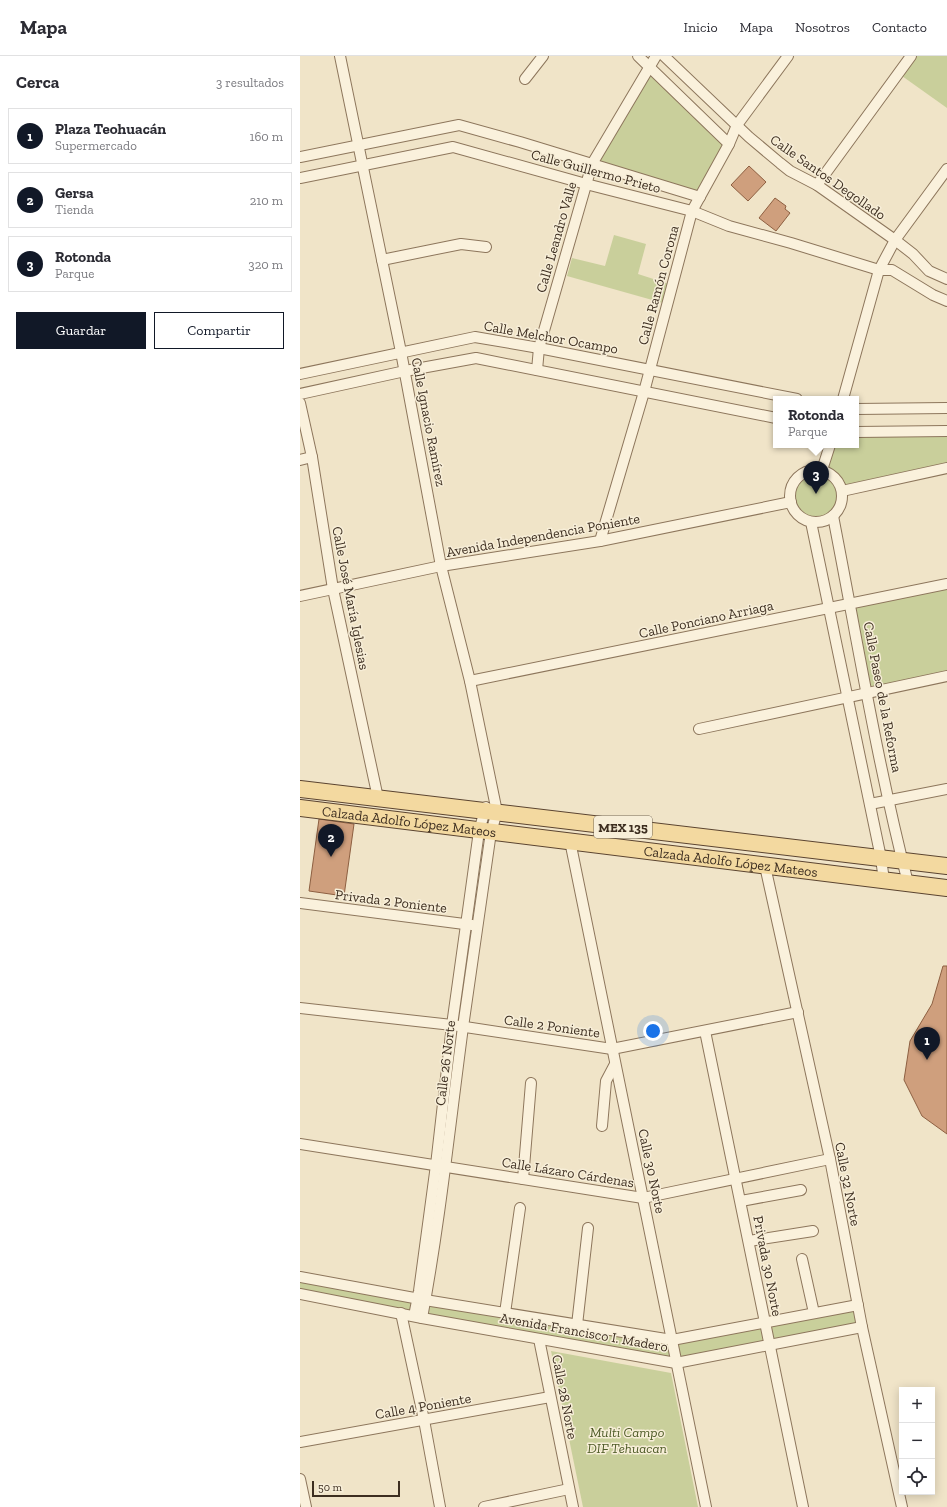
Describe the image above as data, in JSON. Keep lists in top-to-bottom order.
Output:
{
  "streets": {
    "main road": ["Calzada Adolfo López Mateos", "MEX 135"],
    "street": [
      "Calle Guillermo Prieto",
      "Calle Santos Degollado",
      "Calle Leandro Valle",
      "Calle Ramón Corona",
      "Calle Melchor Ocampo",
      "Calle Ignacio Ramírez",
      "Avenida Independencia Poniente",
      "Calle José María Iglesias",
      "Calle Ponciano Arriaga",
      "Calle Paseo de la Reforma",
      "Privada 2 Poniente",
      "Calle 2 Poniente",
      "Calle 26 Norte",
      "Calle 30 Norte",
      "Calle Lázaro Cárdenas",
      "Calle 32 Norte",
      "Privada 30 Norte",
      "Avenida Francisco I. Madero",
      "Calle 28 Norte",
      "Calle 4 Poniente"
    ]
  },
  "crossings": [
    ["Calle Guillermo Prieto", "Calle Leandro Valle"],
    ["Calle Guillermo Prieto", "Calle Ramón Corona"],
    ["Calle Guillermo Prieto", "Calle Ignacio Ramírez"],
    ["Calle Santos Degollado", "Calle Ramón Corona"],
    ["Calle Leandro Valle", "Calle Melchor Ocampo"],
    ["Calle Ramón Corona", "Calle Melchor Ocampo"],
    ["Calle Ramón Corona", "Avenida Independencia Poniente"],
    ["Calle Melchor Ocampo", "Calle Ignacio Ramírez"],
    ["Calle Ignacio Ramírez", "Avenida Independencia Poniente"],
    ["Calle Ignacio Ramírez", "Calle Ponciano Arriaga"],
    ["Calle Ignacio Ramírez", "Calzada Adolfo López Mateos"],
    ["Calle Ignacio Ramírez", "Calle 26 Norte"],
    ["Avenida Independencia Poniente", "Calle José María Iglesias"],
    ["Avenida Independencia Poniente", "Calle Paseo de la Reforma"],
    ["Calle José María Iglesias", "Calzada Adolfo López Mateos"],
    ["Calle Ponciano Arriaga", "Calle Paseo de la Reforma"],
    ["Calle Paseo de la Reforma", "Calzada Adolfo López Mateos"],
    ["Calzada Adolfo López Mateos", "Calle 26 Norte"],
    ["Calzada Adolfo López Mateos", "Calle 30 Norte"],
    ["Calzada Adolfo López Mateos", "Calle 32 Norte"],
    ["Privada 2 Poniente", "Calle 26 Norte"],
    ["Calle 2 Poniente", "Calle 26 Norte"],
    ["Calle 2 Poniente", "Calle 30 Norte"],
    ["Calle 2 Poniente", "Calle 32 Norte"],
    ["Calle 2 Poniente", "Privada 30 Norte"],
    ["Calle 26 Norte", "Calle Lázaro Cárdenas"],
    ["Calle 26 Norte", "Avenida Francisco I. Madero"],
    ["Calle 30 Norte", "Calle Lázaro Cárdenas"],
    ["Calle 30 Norte", "Avenida Francisco I. Madero"],
    ["Calle Lázaro Cárdenas", "Calle 32 Norte"],
    ["Calle Lázaro Cárdenas", "Privada 30 Norte"],
    ["Calle 32 Norte", "Avenida Francisco I. Madero"],
    ["Privada 30 Norte", "Avenida Francisco I. Madero"],
    ["Avenida Francisco I. Madero", "Calle 28 Norte"],
    ["Calle 28 Norte", "Calle 4 Poniente"]
  ],
  "parks": ["Multi Campo DIF Tehuacan"],
  "scale_bar": "50 m",
  "page": {
    "header": "Mapa",
    "nav": [
      "Inicio",
      "Mapa",
      "Nosotros",
      "Contacto"
    ],
    "heading": ["Cerca", "3 resultados"],
    "list": [
      {
        "mark": "1",
        "name": "Plaza Teohuacán",
        "note": "Supermercado",
        "value": "160 m"
      },
      {
        "mark": "2",
        "name": "Gersa",
        "note": "Tienda",
        "value": "210 m"
      },
      {
        "mark": "3",
        "name": "Rotonda",
        "note": "Parque",
        "value": "320 m"
      }
    ],
    "buttons": ["Guardar", "Compartir"],
    "popup": ["Rotonda", "Parque"],
    "pins": ["3", "2", "1"],
    "map_buttons": ["+", "−"],
    "scale": "50 m"
  }
}
